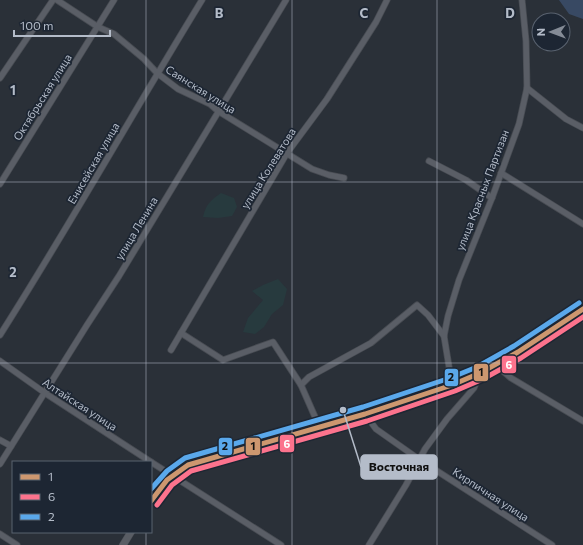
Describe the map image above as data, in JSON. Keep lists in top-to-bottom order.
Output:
{
  "streets": {
    "street": [
      "Саянская улица",
      "Октябрьская улица",
      "Енисейская улица",
      "улица Колеватова",
      "улица Красных Партизан",
      "улица Ленина",
      "Алтайская улица",
      "Кирпичная улица"
    ]
  },
  "crossings": [
    ["Саянская улица", "Октябрьская улица"],
    ["Саянская улица", "Енисейская улица"],
    ["Саянская улица", "улица Колеватова"],
    ["Саянская улица", "улица Ленина"],
    ["улица Ленина", "Алтайская улица"]
  ],
  "places": ["Восточная"],
  "lines": ["transit line 2", "transit line 1", "transit line 6"],
  "legend": ["1", "6", "2"],
  "scale_bar": "100 m",
  "north": "left",
  "grid": {
    "columns": ["B", "C", "D"],
    "rows": ["1", "2"]
  }
}
